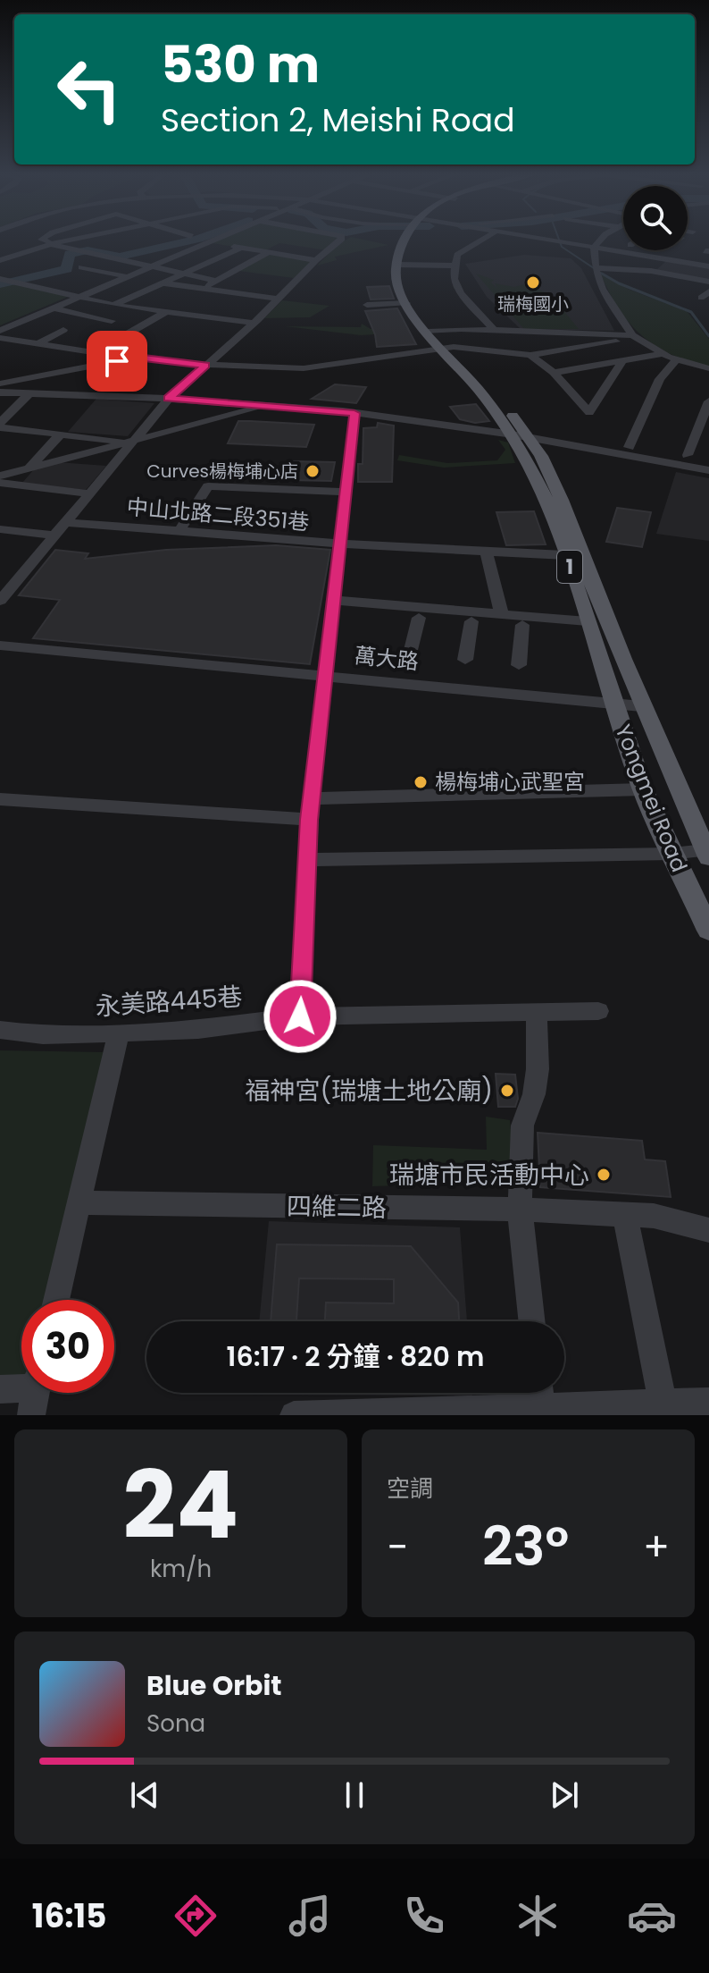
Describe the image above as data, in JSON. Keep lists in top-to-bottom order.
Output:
{
  "streets": {
    "main road": ["1", "Yongmei Road"],
    "street": [
      "中山北路二段351巷",
      "萬大路",
      "永美路445巷",
      "四維二路"
    ]
  },
  "crossings": [
    ["中山北路二段351巷", "1"],
    ["1", "萬大路"],
    ["1", "Yongmei Road"],
    ["萬大路", "Yongmei Road"]
  ],
  "places": [
    "瑞梅國小",
    "Curves楊梅埔心店",
    "楊梅埔心武聖宮",
    "福神宮(瑞塘土地公廟)",
    "瑞塘市民活動中心"
  ],
  "page": {
    "turn": ["530 m", "Section 2, Meishi Road"],
    "limit": "30",
    "trip": "16:17 · 2 分鐘 · 820 m",
    "tile": [
      ["24", "km/h"],
      "空調"
    ],
    "heat": ["−", "23°", "+"],
    "song": ["Blue Orbit", "Sona"],
    "tabs": "16:15"
  }
}
